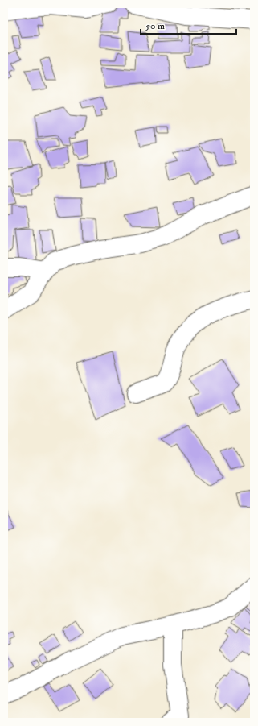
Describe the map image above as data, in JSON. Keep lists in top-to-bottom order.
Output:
{
  "scale_bar": "50 m"
}
